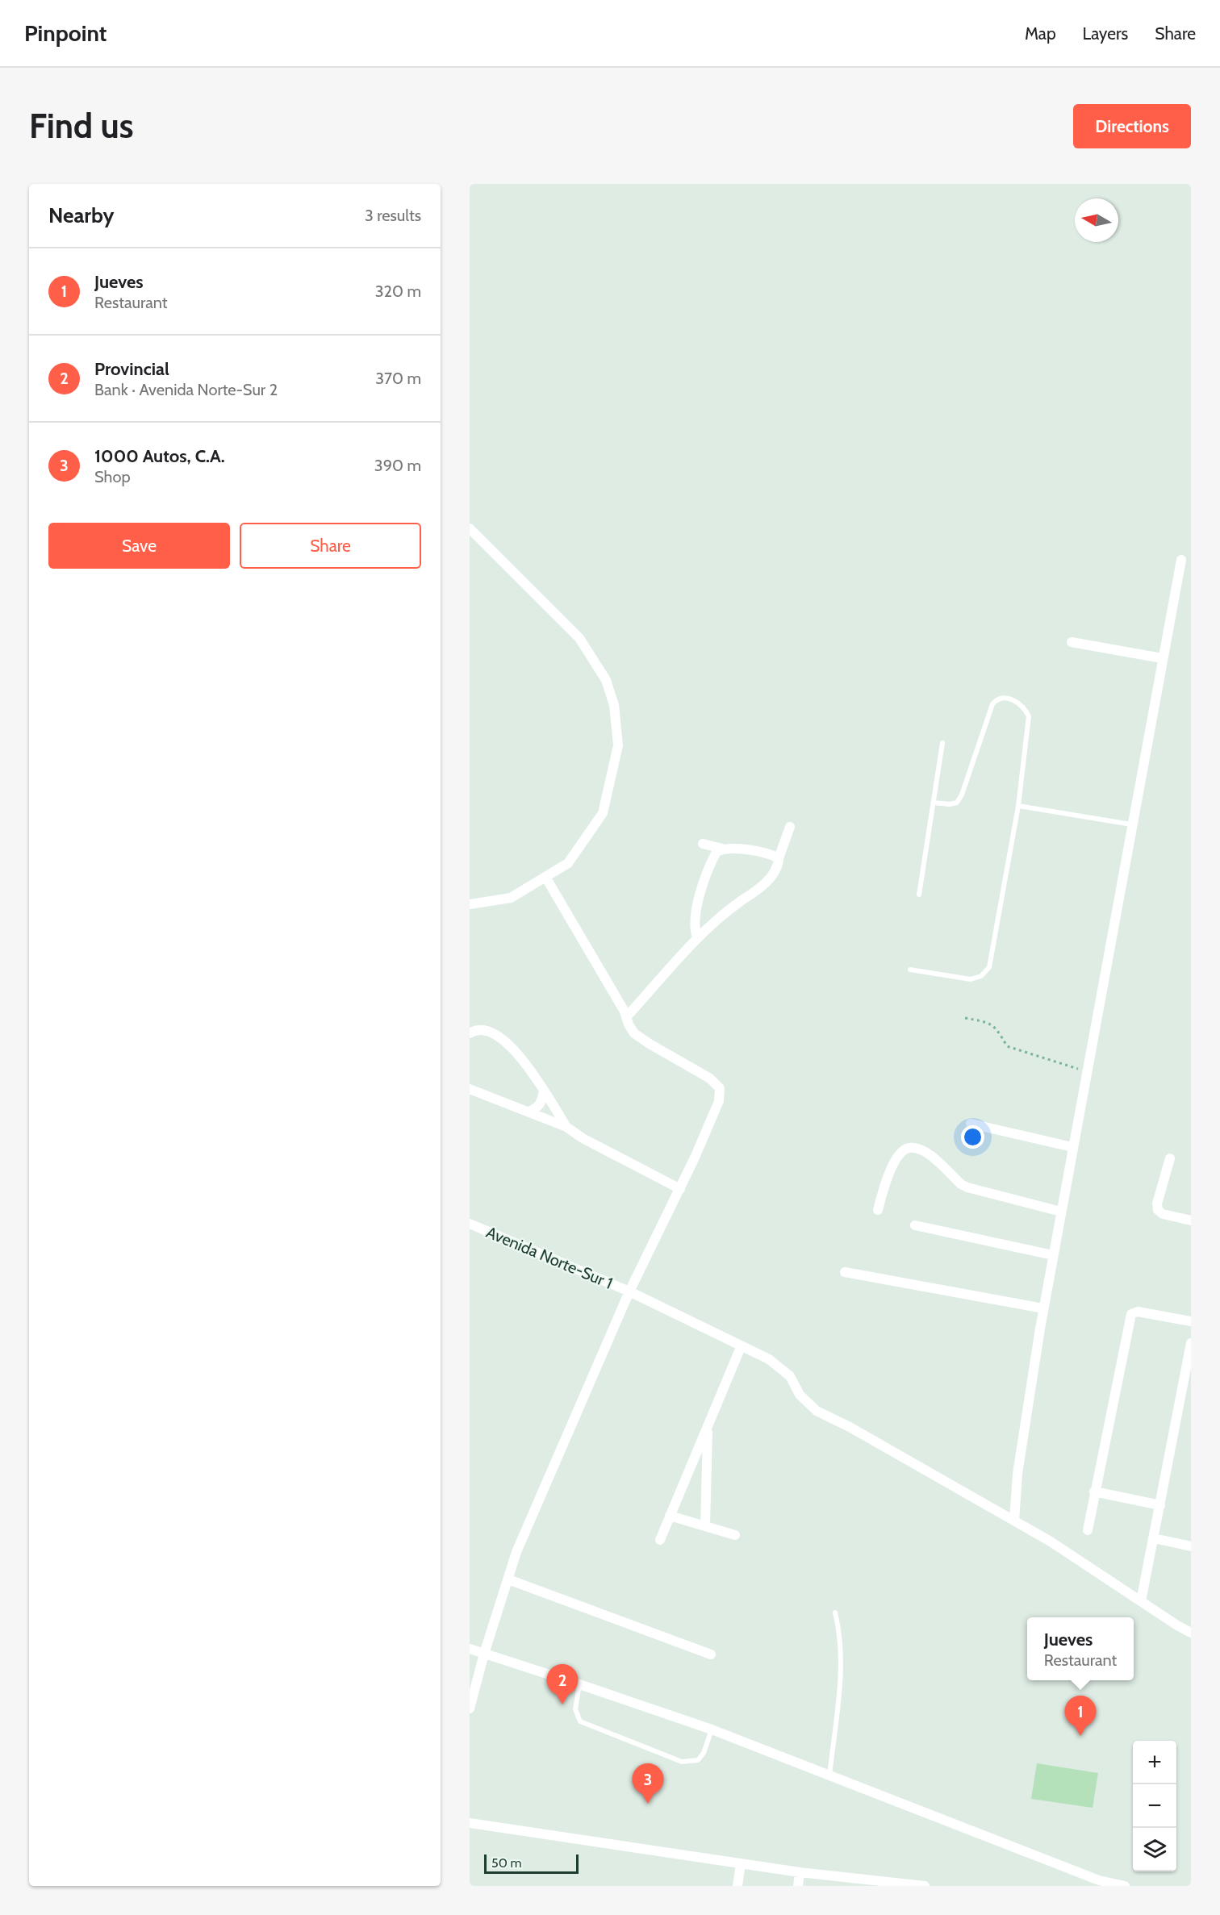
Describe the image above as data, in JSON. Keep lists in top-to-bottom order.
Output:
{
  "streets": {
    "street": ["Avenida Norte-Sur 1"]
  },
  "scale_bar": "50 m",
  "north": "left",
  "page": {
    "header": "Pinpoint",
    "nav": ["Map", "Layers", "Share"],
    "buttons": [
      "Directions",
      ["Save", "Share"]
    ],
    "title": "Find us",
    "heading": ["Nearby", "3 results"],
    "list": [
      {
        "mark": "1",
        "name": "Jueves",
        "note": "Restaurant",
        "value": "320 m"
      },
      {
        "mark": "2",
        "name": "Provincial",
        "note": "Bank · Avenida Norte-Sur 2",
        "value": "370 m"
      },
      {
        "mark": "3",
        "name": "1000 Autos, C.A.",
        "note": "Shop",
        "value": "390 m"
      }
    ],
    "popup": ["Jueves", "Restaurant"],
    "pins": ["2", "1", "3"],
    "map_buttons": ["+", "−"],
    "scale": "50 m"
  }
}
